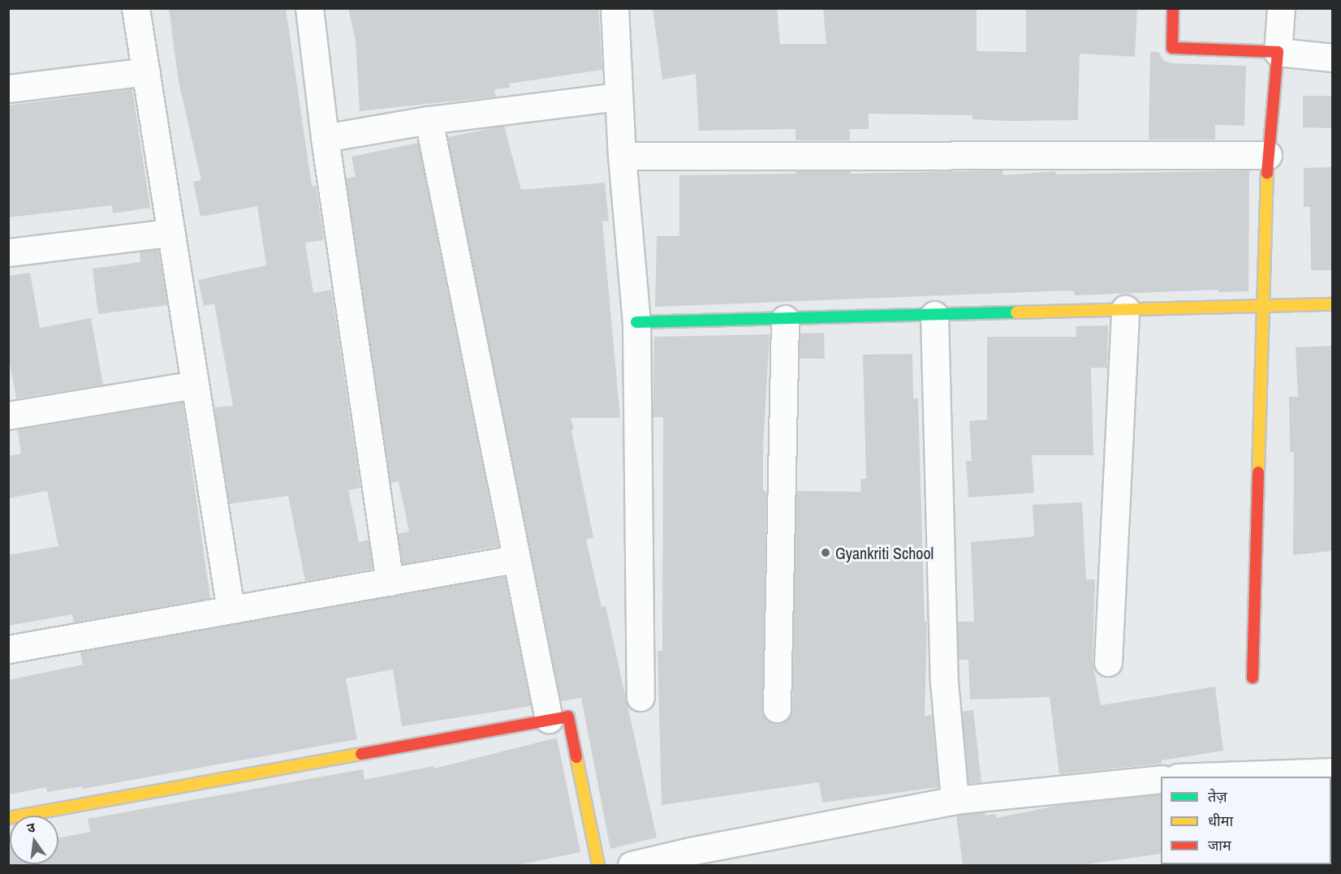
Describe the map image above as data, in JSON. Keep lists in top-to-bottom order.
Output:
{
  "places": ["Gyankriti School"],
  "legend": ["तेज़", "धीमा", "जाम"],
  "north": "top"
}
